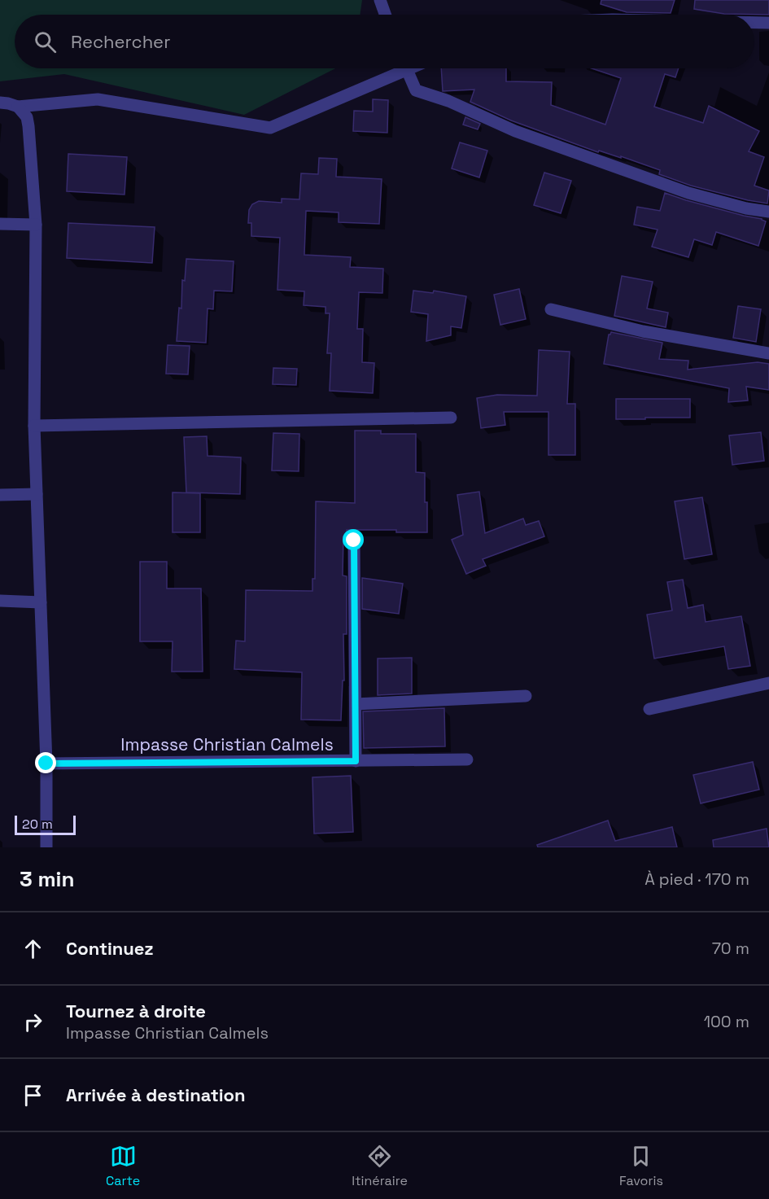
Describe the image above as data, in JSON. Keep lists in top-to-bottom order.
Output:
{
  "streets": {
    "street": ["Impasse Christian Calmels"]
  },
  "scale_bar": "20 m",
  "page": {
    "search": "Rechercher",
    "scale": "20 m",
    "heading": ["3 min", "À pied · 170 m"],
    "list": [
      ["Continuez", "70 m"],
      ["Tournez à droite", "Impasse Christian Calmels", "100 m"],
      "Arrivée à destination"
    ],
    "nav": ["Carte", "Itinéraire", "Favoris"]
  }
}
